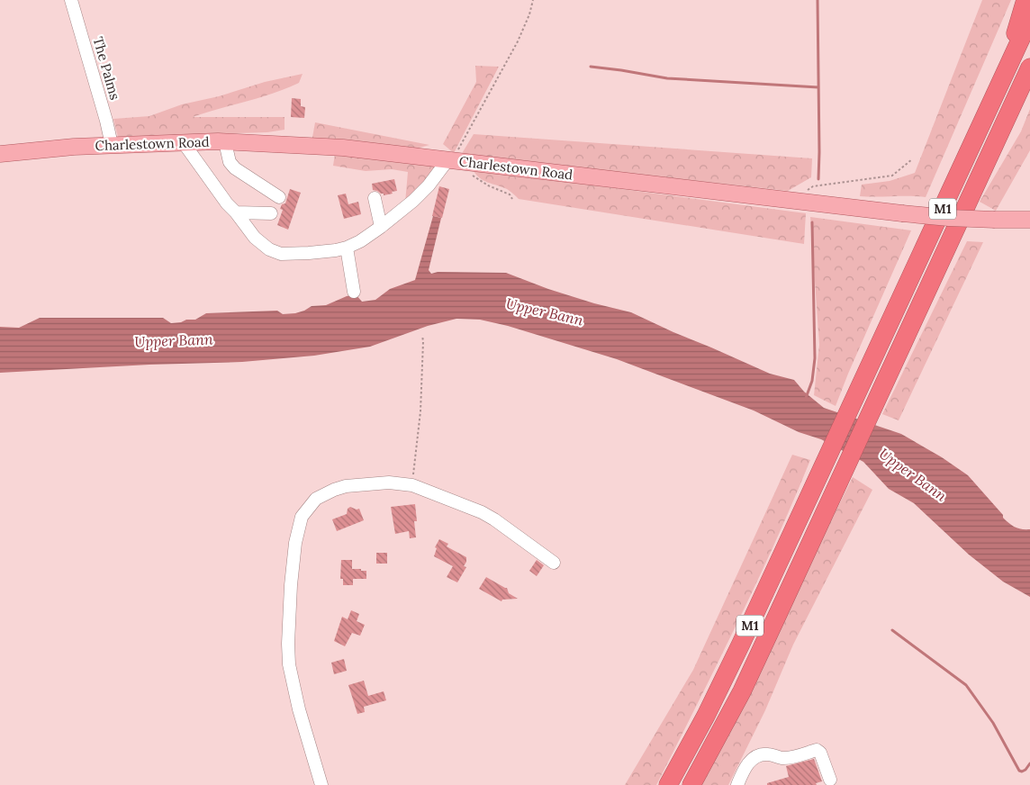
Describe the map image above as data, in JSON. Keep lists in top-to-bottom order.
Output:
{
  "streets": {
    "highway": ["M1"],
    "main road": ["Charlestown Road"],
    "street": ["The Palms"]
  },
  "crossings": [
    ["The Palms", "Charlestown Road"]
  ],
  "water": ["Upper Bann"]
}
